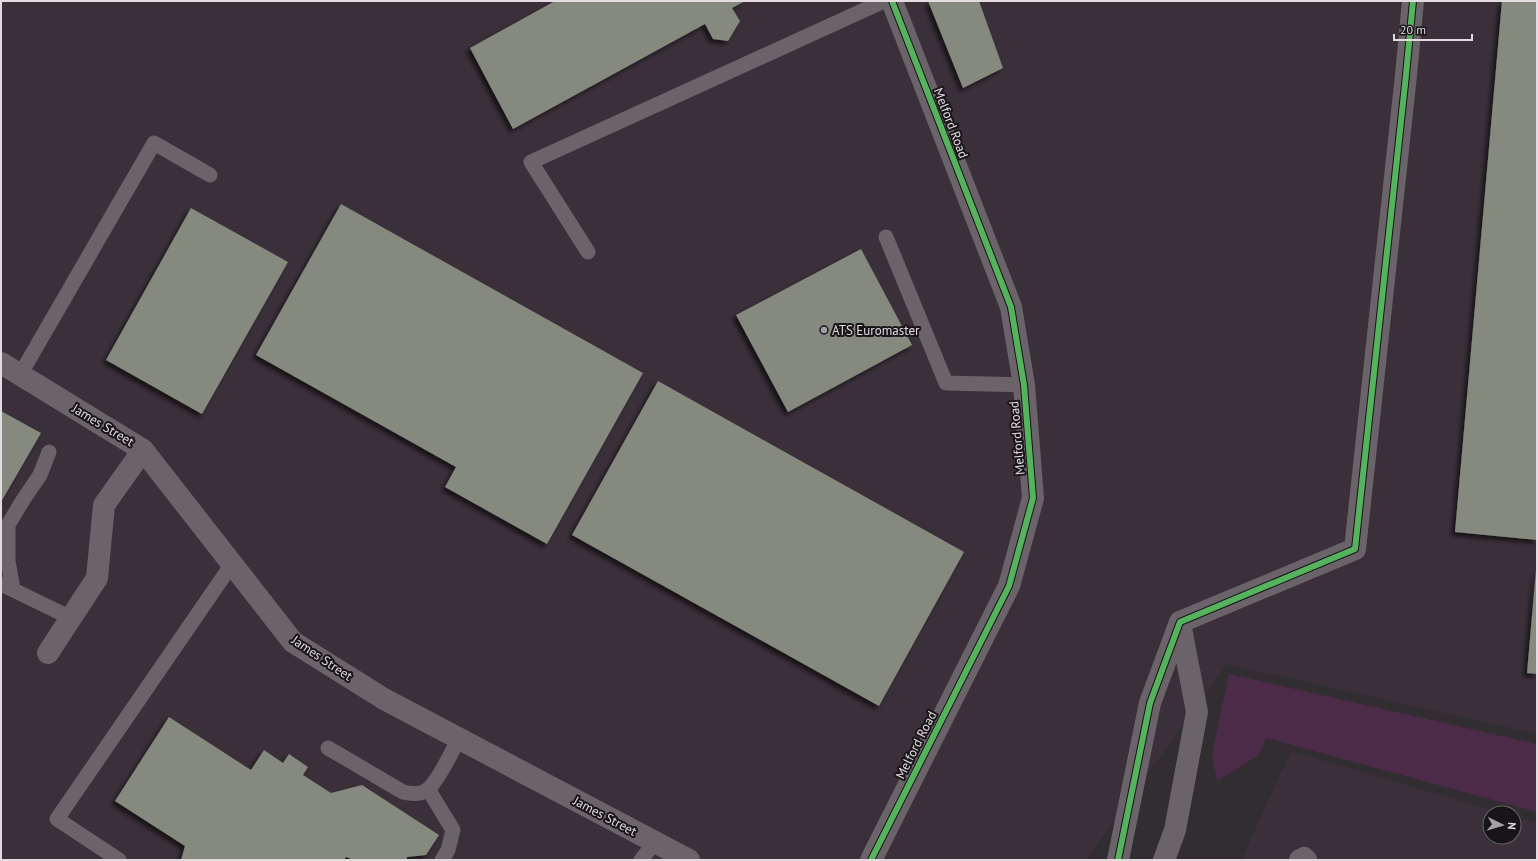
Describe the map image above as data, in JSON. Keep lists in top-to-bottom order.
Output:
{
  "streets": {
    "street": ["Melford Road", "James Street"]
  },
  "places": ["ATS Euromaster"],
  "scale_bar": "20 m",
  "north": "right"
}
